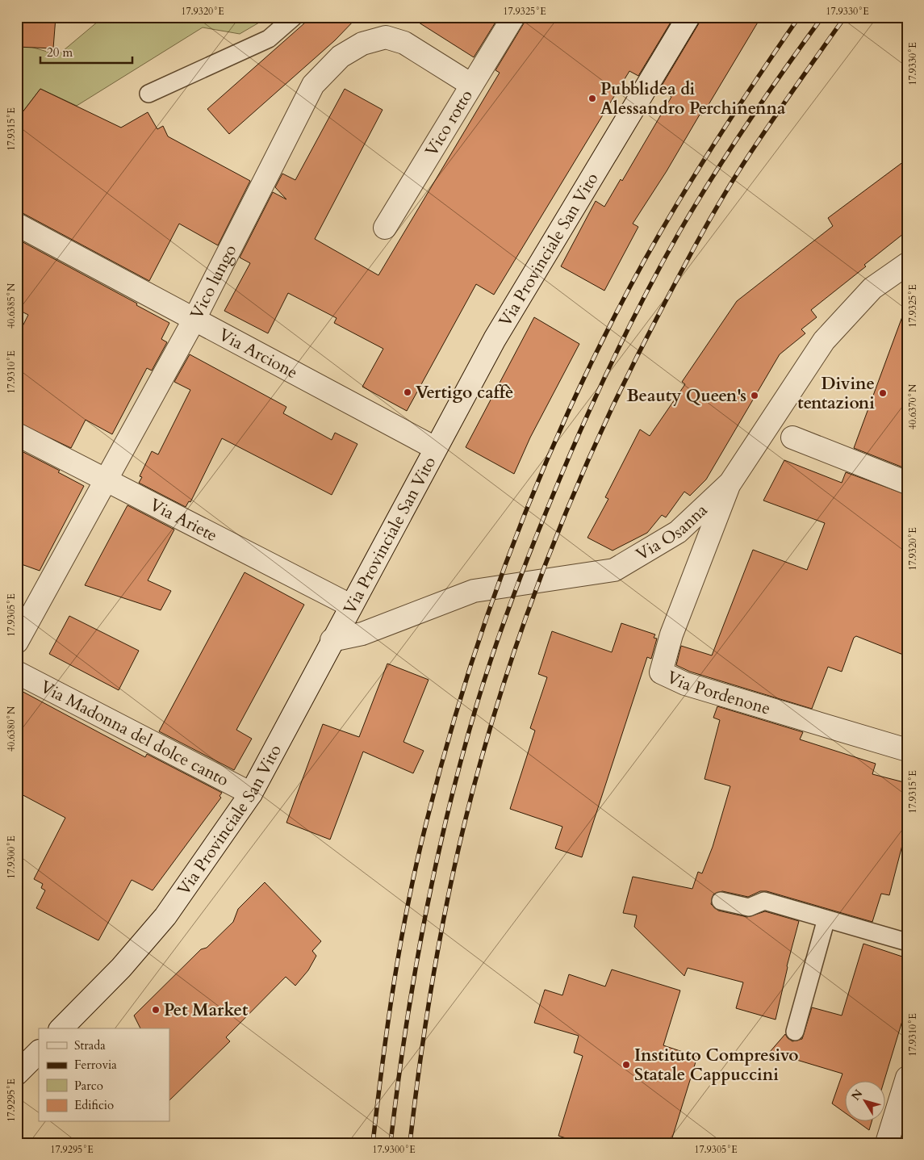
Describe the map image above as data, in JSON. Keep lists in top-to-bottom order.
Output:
{
  "streets": {
    "street": [
      "Vico rotto",
      "Via Provinciale San Vito",
      "Vico lungo",
      "Via Arcione",
      "Via Ariete",
      "Via Osanna",
      "Via Pordenone",
      "Via Madonna del dolce canto"
    ]
  },
  "crossings": [
    ["Vico rotto", "Vico lungo"],
    ["Via Provinciale San Vito", "Via Arcione"],
    ["Via Provinciale San Vito", "Via Ariete"],
    ["Via Provinciale San Vito", "Via Osanna"],
    ["Via Provinciale San Vito", "Via Madonna del dolce canto"],
    ["Vico lungo", "Via Arcione"],
    ["Vico lungo", "Via Ariete"],
    ["Via Osanna", "Via Pordenone"]
  ],
  "places": [
    "Pubblidea di Alessandro Perchinenna",
    "Vertigo caffè",
    "Divine tentazioni",
    "Beauty Queen's",
    "Pet Market",
    "Instituto Compresivo Statale Cappuccini"
  ],
  "legend": [
    "Strada",
    "Ferrovia",
    "Parco",
    "Edificio"
  ],
  "scale_bar": "20 m",
  "north": "top left",
  "coordinates": [
    "17.9320°E",
    "17.9325°E",
    "17.9330°E",
    "17.9315°E",
    "40.6385°N",
    "17.9310°E",
    "40.6370°N",
    "17.9305°E",
    "40.6380°N",
    "17.9300°E",
    "17.9295°E"
  ]
}
